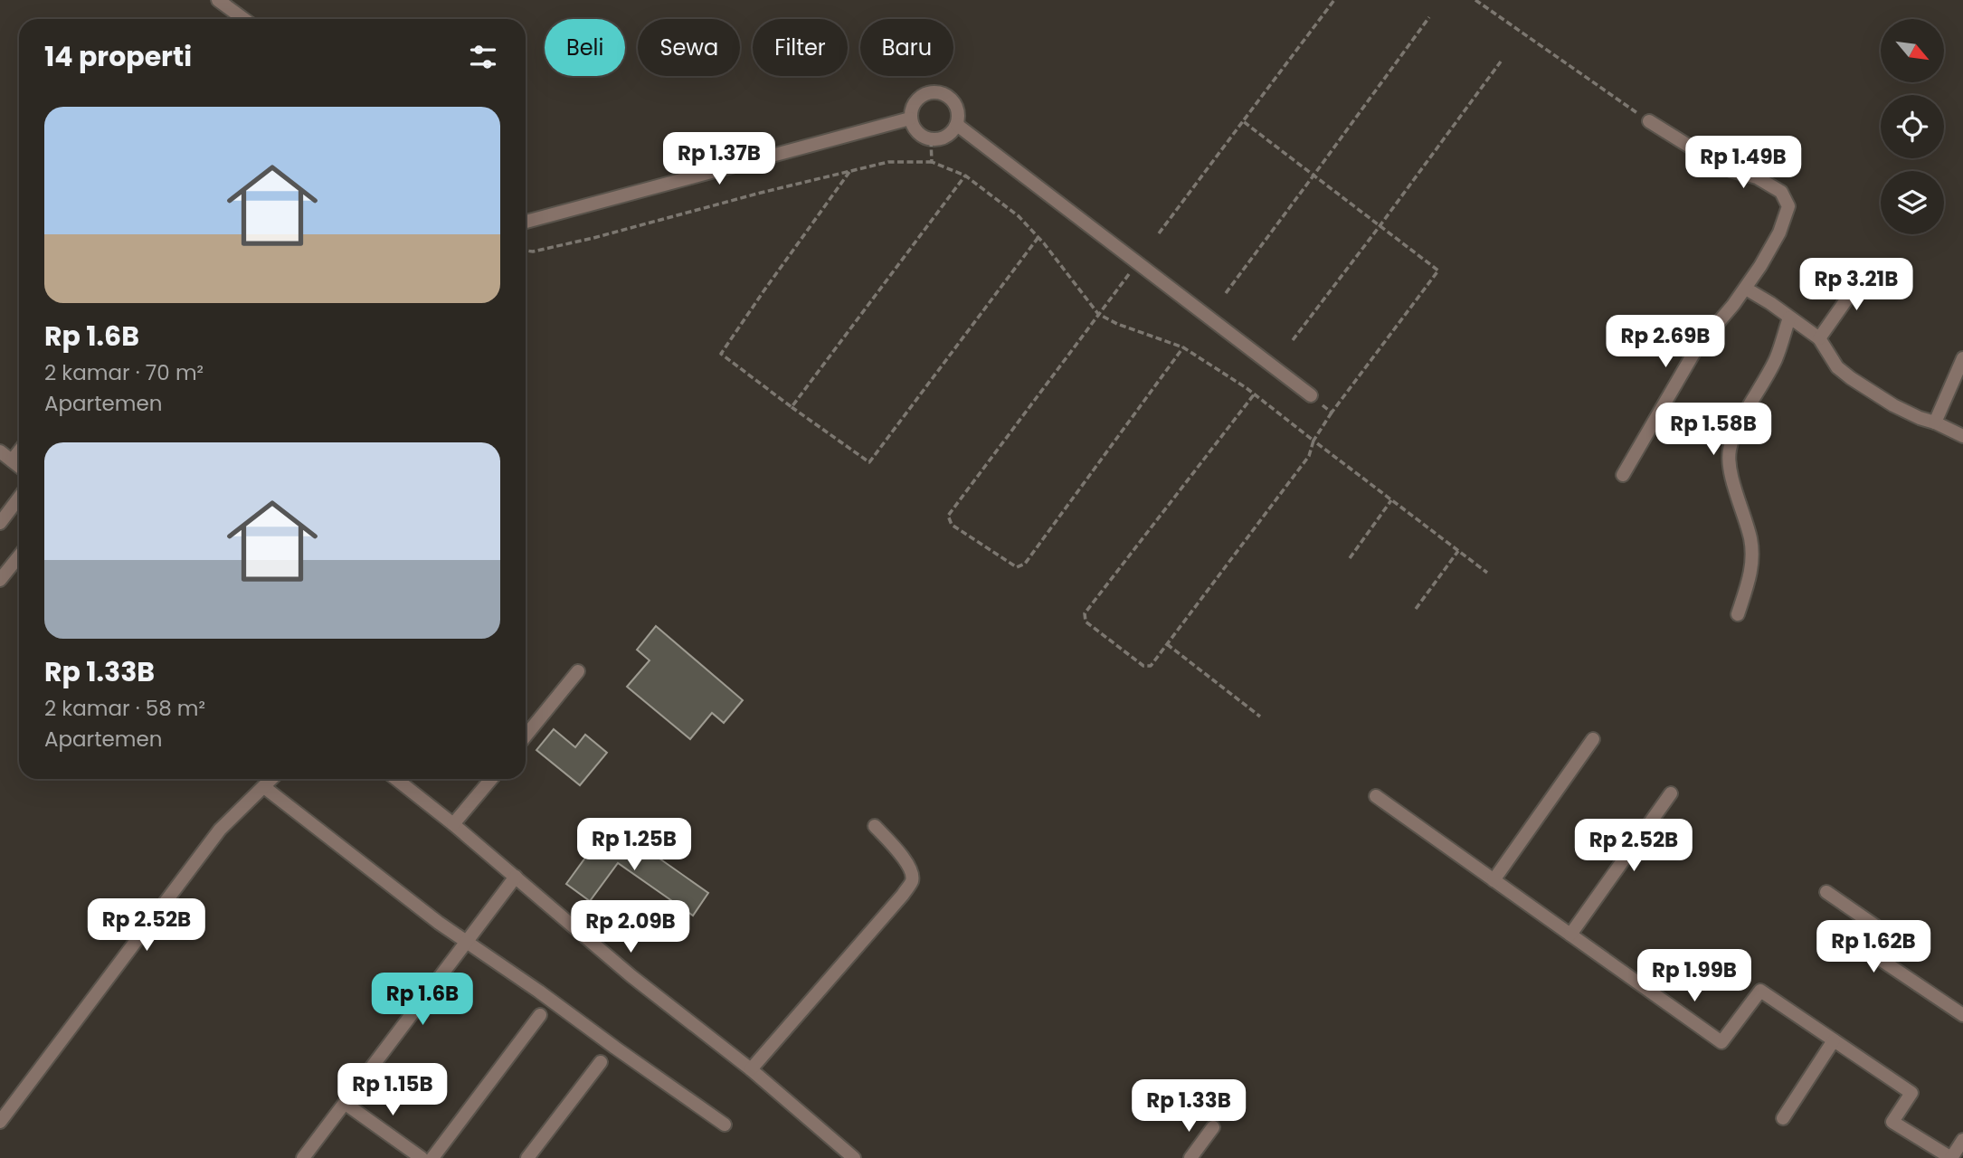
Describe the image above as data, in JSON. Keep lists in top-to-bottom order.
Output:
{
  "north": "bottom right",
  "page": {
    "chip": [
      "Beli",
      "Sewa",
      "Filter",
      "Baru"
    ],
    "heading": "14 properti",
    "list": [
      {
        "name": "Rp 1.6B",
        "note": "2 kamar · 70 m² · Apartemen"
      },
      {
        "name": "Rp 1.33B",
        "note": "2 kamar · 58 m² · Apartemen"
      }
    ],
    "price": [
      "Rp 1.37B",
      "Rp 1.49B",
      "Rp 3.21B",
      "Rp 2.69B",
      "Rp 1.58B",
      "Rp 1.25B",
      "Rp 2.52B",
      "Rp 2.52B",
      "Rp 2.09B",
      "Rp 1.62B",
      "Rp 1.99B",
      "Rp 1.6B",
      "Rp 1.15B",
      "Rp 1.33B"
    ]
  }
}
